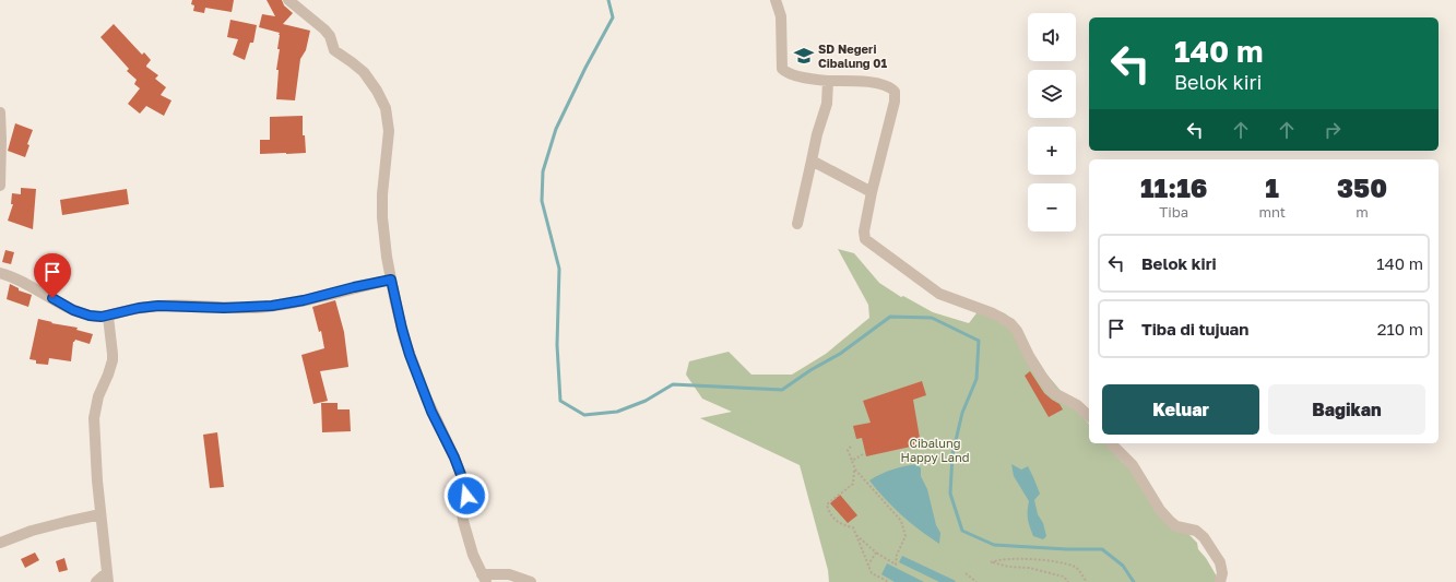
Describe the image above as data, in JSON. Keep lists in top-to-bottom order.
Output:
{
  "parks": ["Cibalung Happy Land"],
  "places": {
    "school or university": ["SD Negeri Cibalung 01"]
  },
  "page": {
    "map_buttons": ["+", "−"],
    "turn": ["140 m", "Belok kiri"],
    "eta": [
      "11:16",
      "Tiba",
      "1",
      "mnt",
      "350",
      "m"
    ],
    "list": [
      {
        "name": "Belok kiri",
        "value": "140 m"
      },
      {
        "name": "Tiba di tujuan",
        "value": "210 m"
      }
    ],
    "buttons": ["Keluar", "Bagikan"]
  }
}
